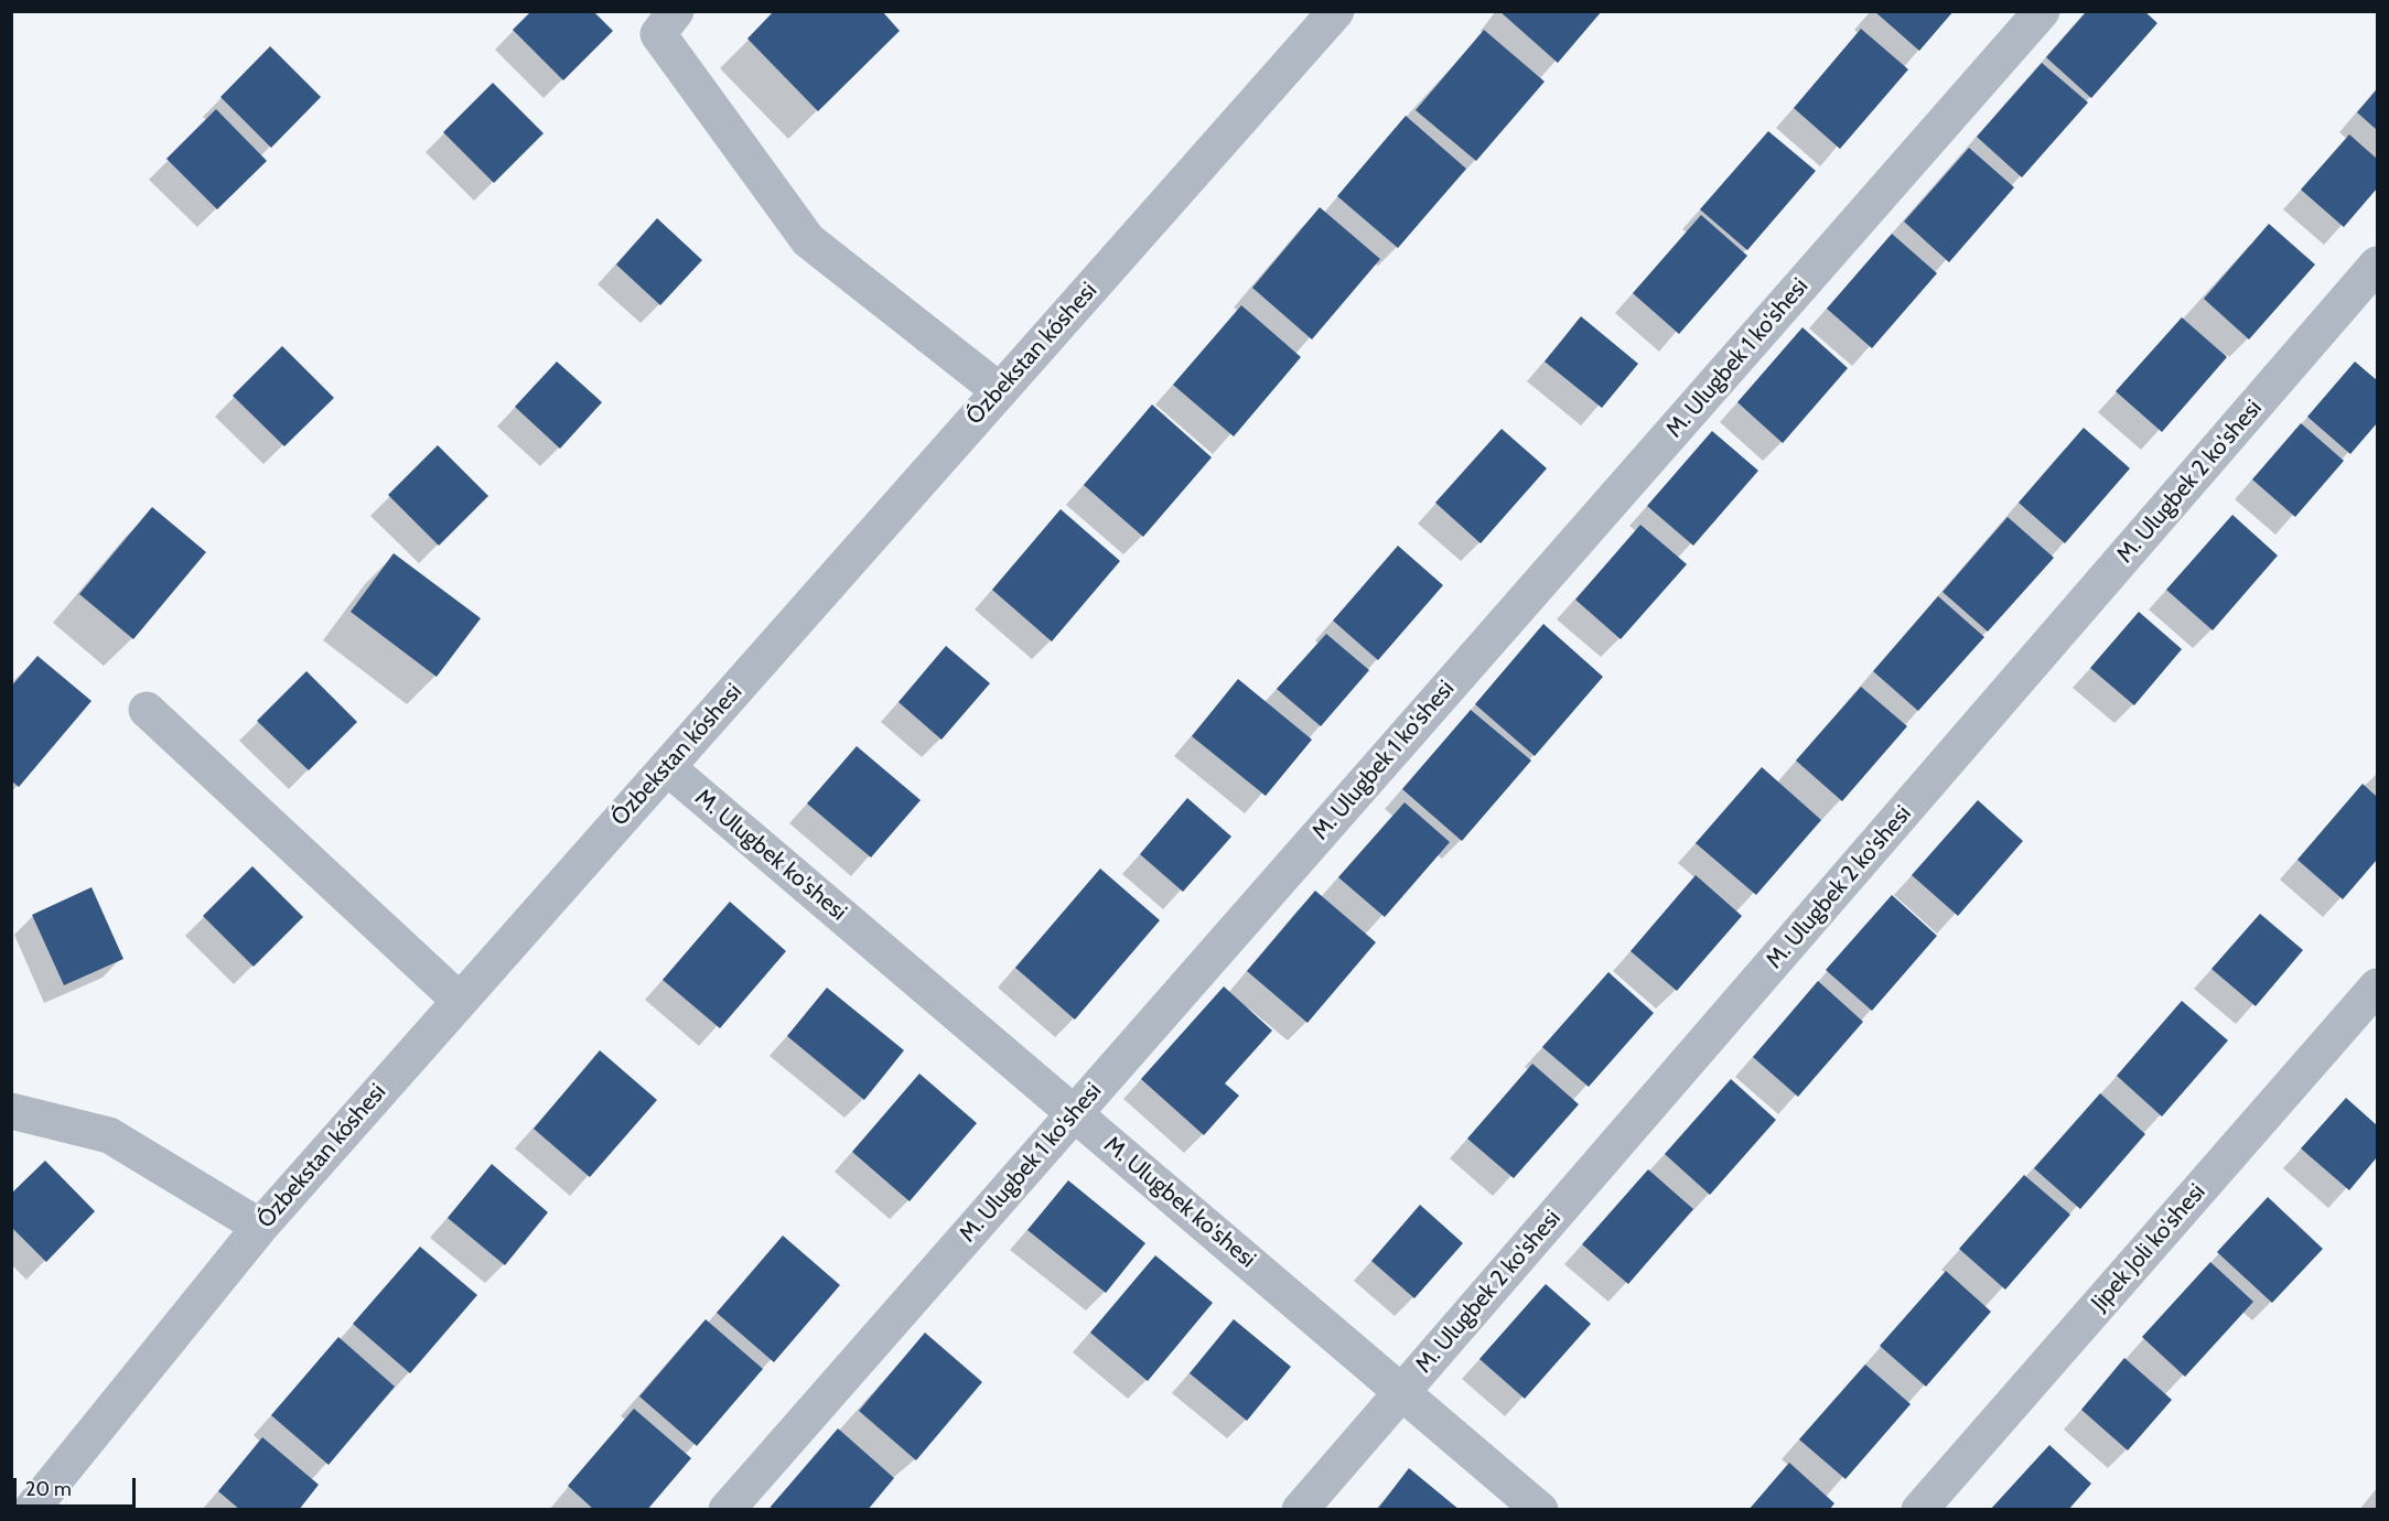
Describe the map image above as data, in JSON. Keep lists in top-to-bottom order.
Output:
{
  "streets": {
    "street": [
      "Ózbekstan kóshesi",
      "M. Ulugbek 1 ko'shesi",
      "M. Ulugbek 2 ko'shesi",
      "M. Ulugbek ko'shesi",
      "Jipek Joli ko'shesi"
    ]
  },
  "crossings": [
    ["Ózbekstan kóshesi", "M. Ulugbek ko'shesi"],
    ["M. Ulugbek 1 ko'shesi", "M. Ulugbek ko'shesi"],
    ["M. Ulugbek 2 ko'shesi", "M. Ulugbek ko'shesi"]
  ],
  "scale_bar": "20 m"
}
